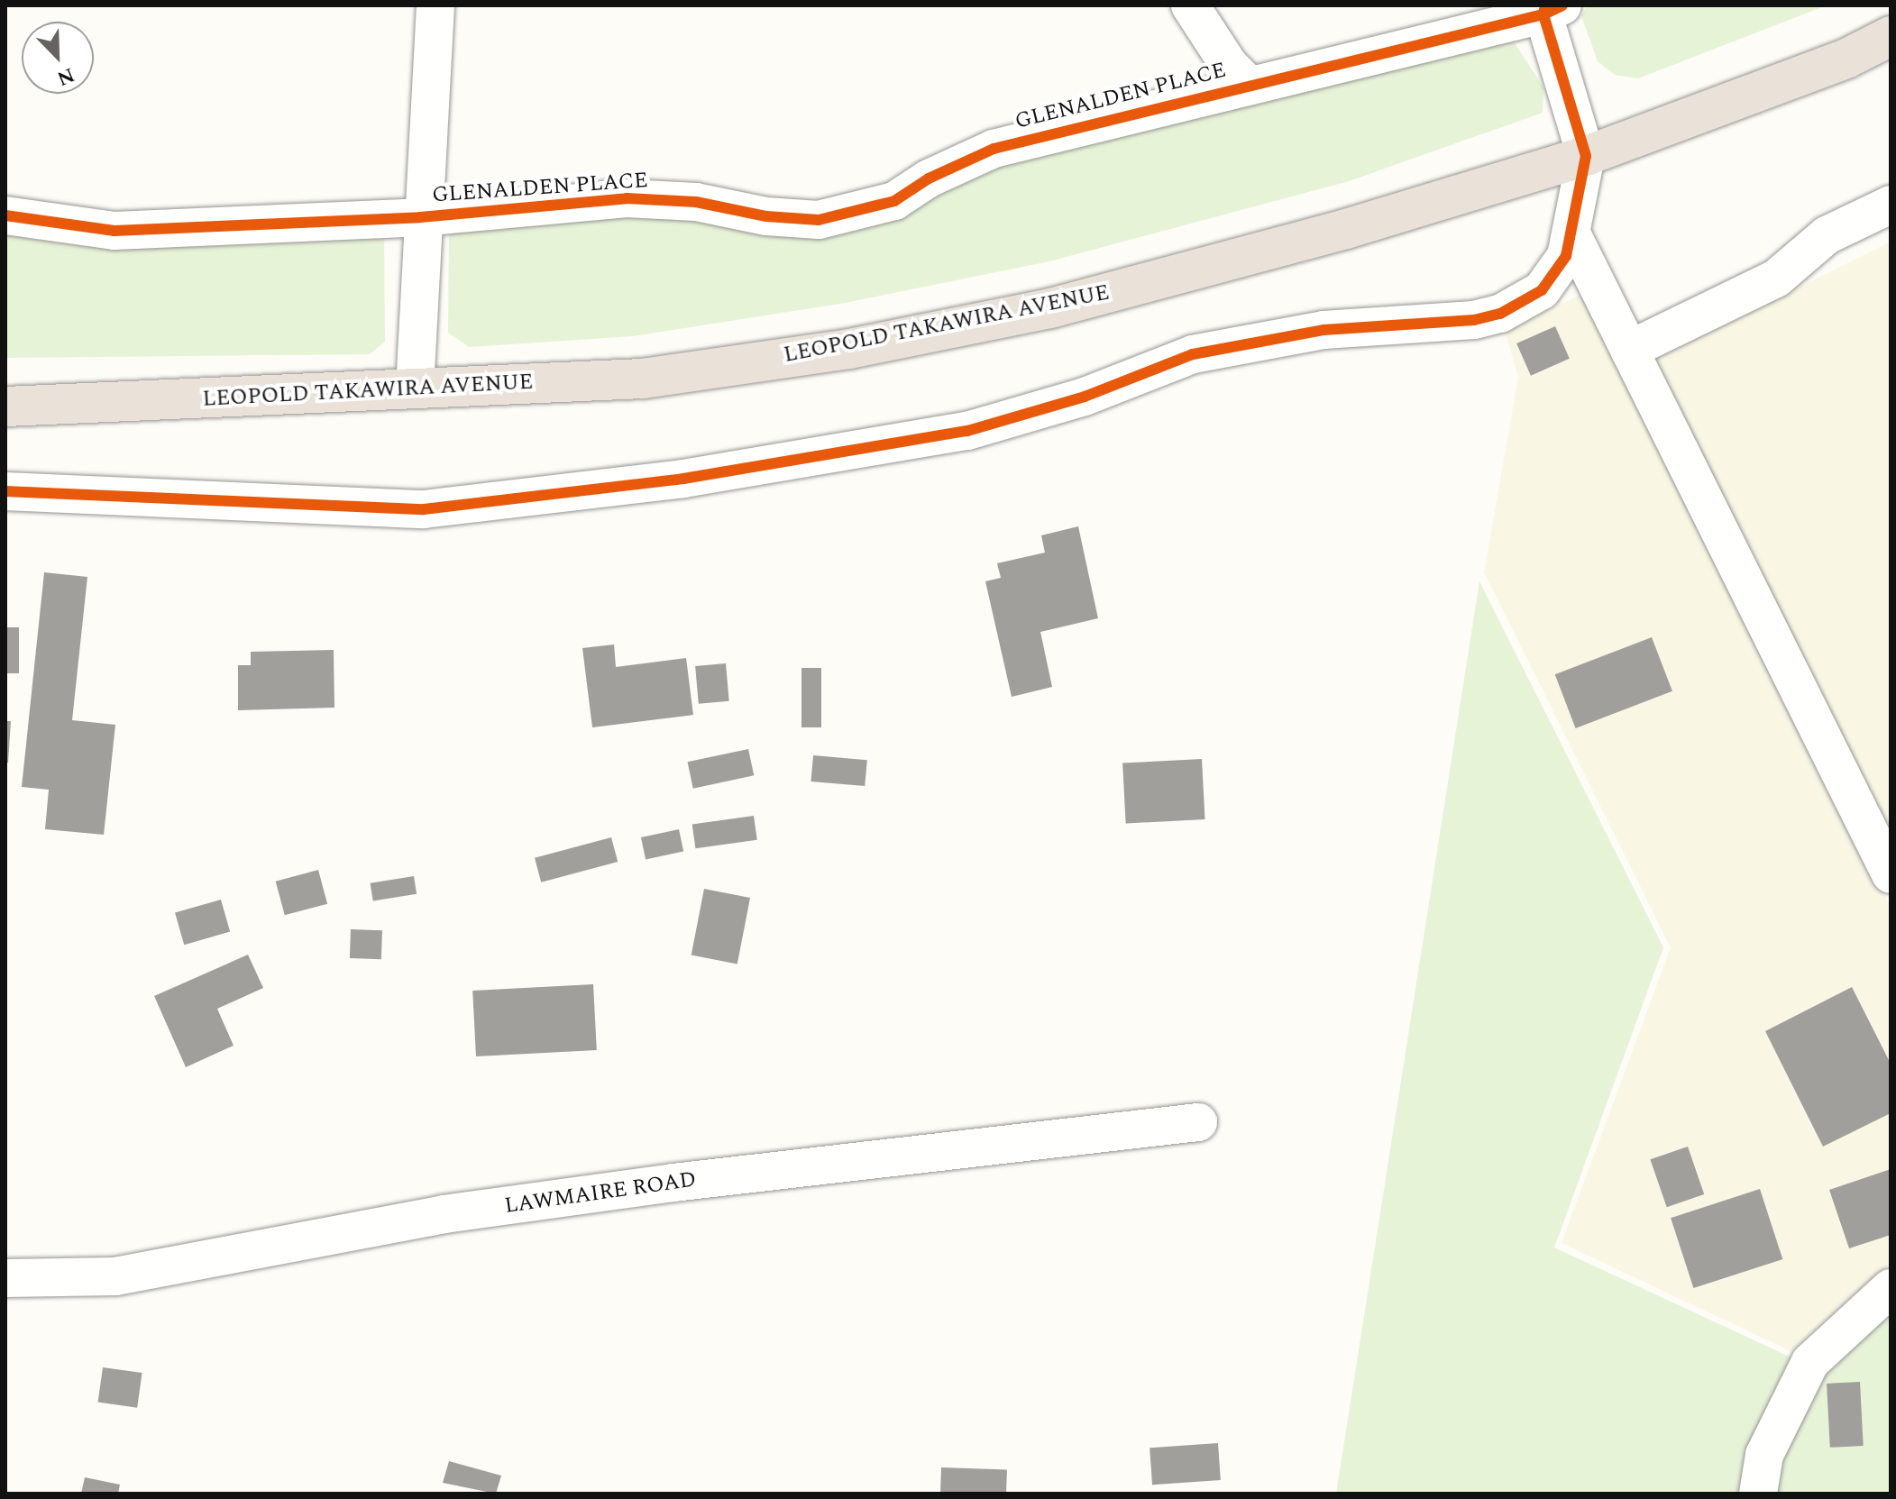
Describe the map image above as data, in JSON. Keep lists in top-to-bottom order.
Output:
{
  "streets": {
    "highway": ["LEOPOLD TAKAWIRA AVENUE"],
    "street": ["GLENALDEN PLACE", "LAWMAIRE ROAD"]
  },
  "north": "bottom right"
}
